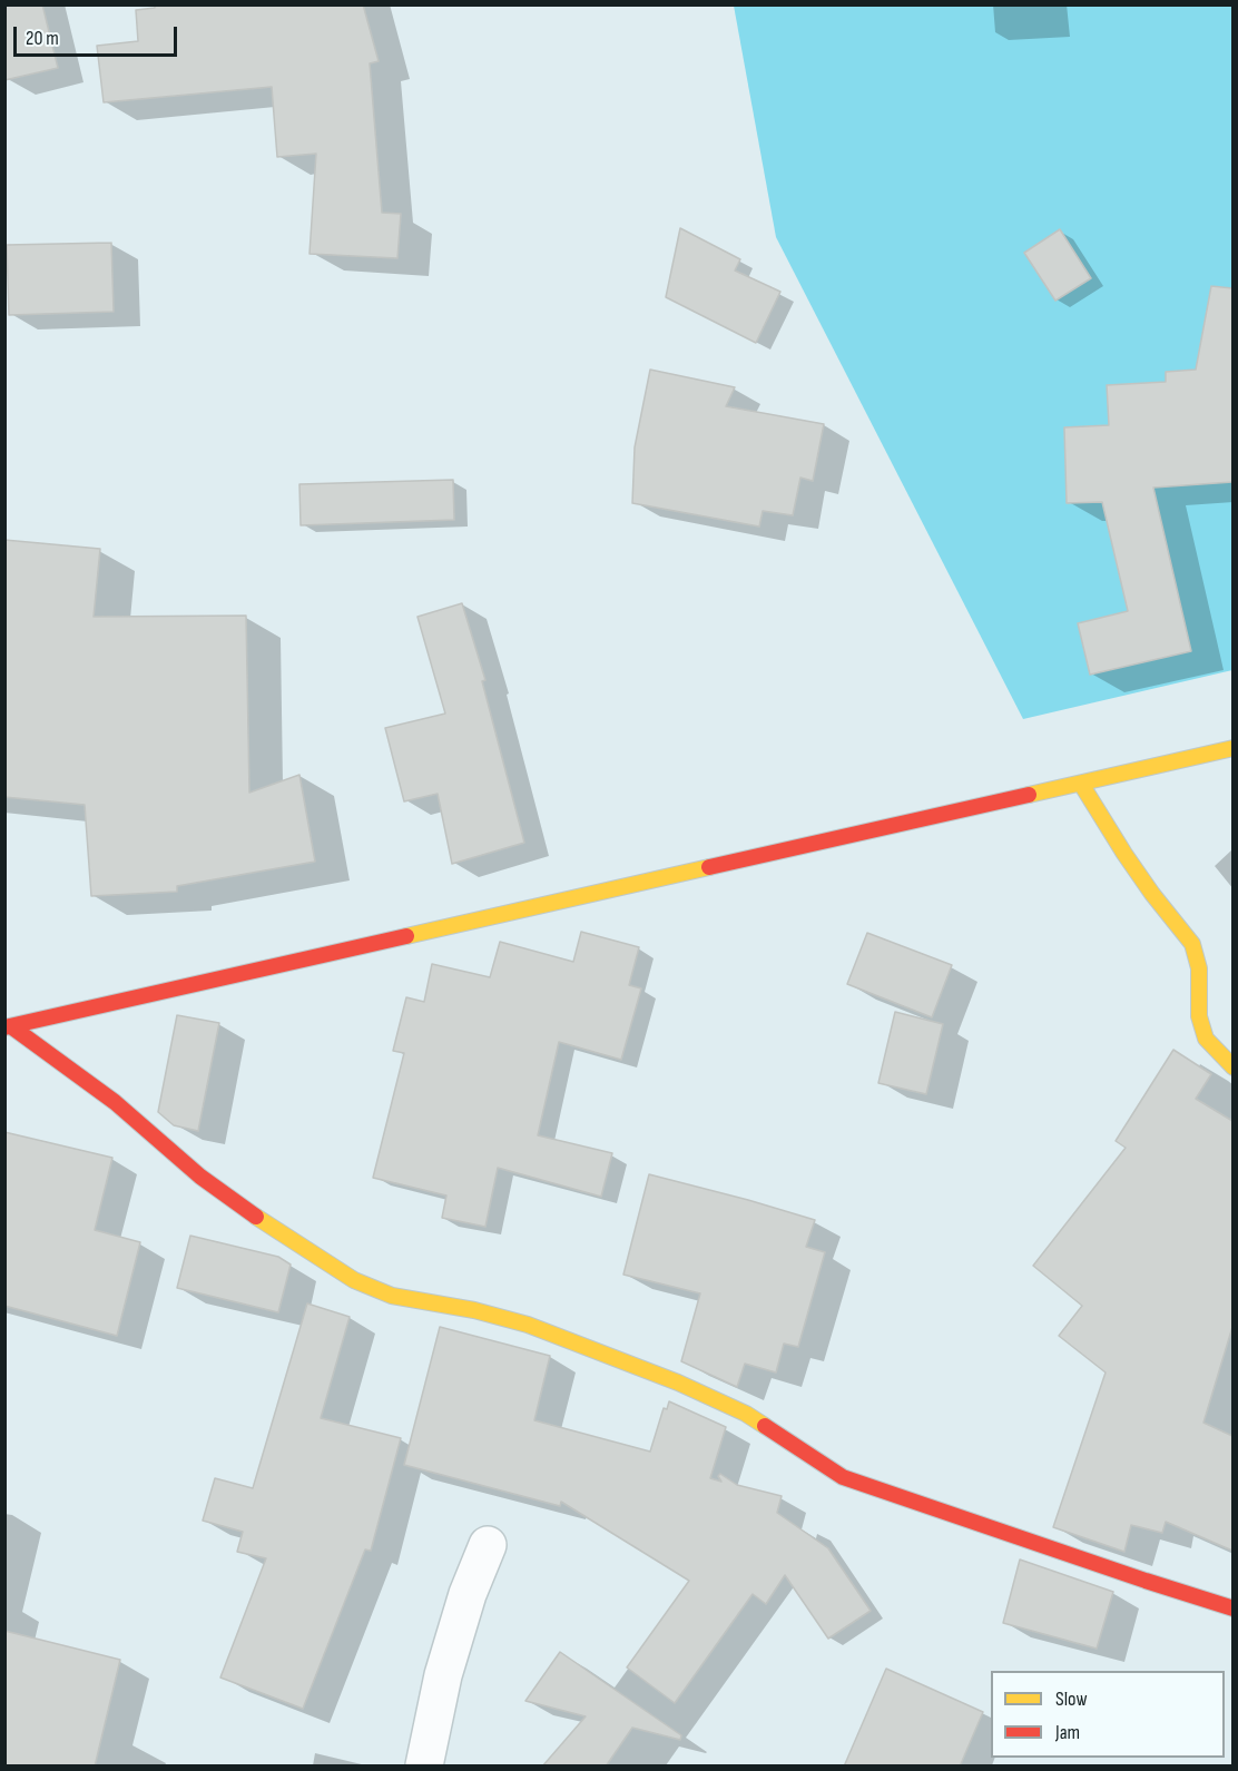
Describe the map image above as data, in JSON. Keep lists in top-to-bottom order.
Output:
{
  "legend": ["Slow", "Jam"],
  "scale_bar": "20 m"
}
